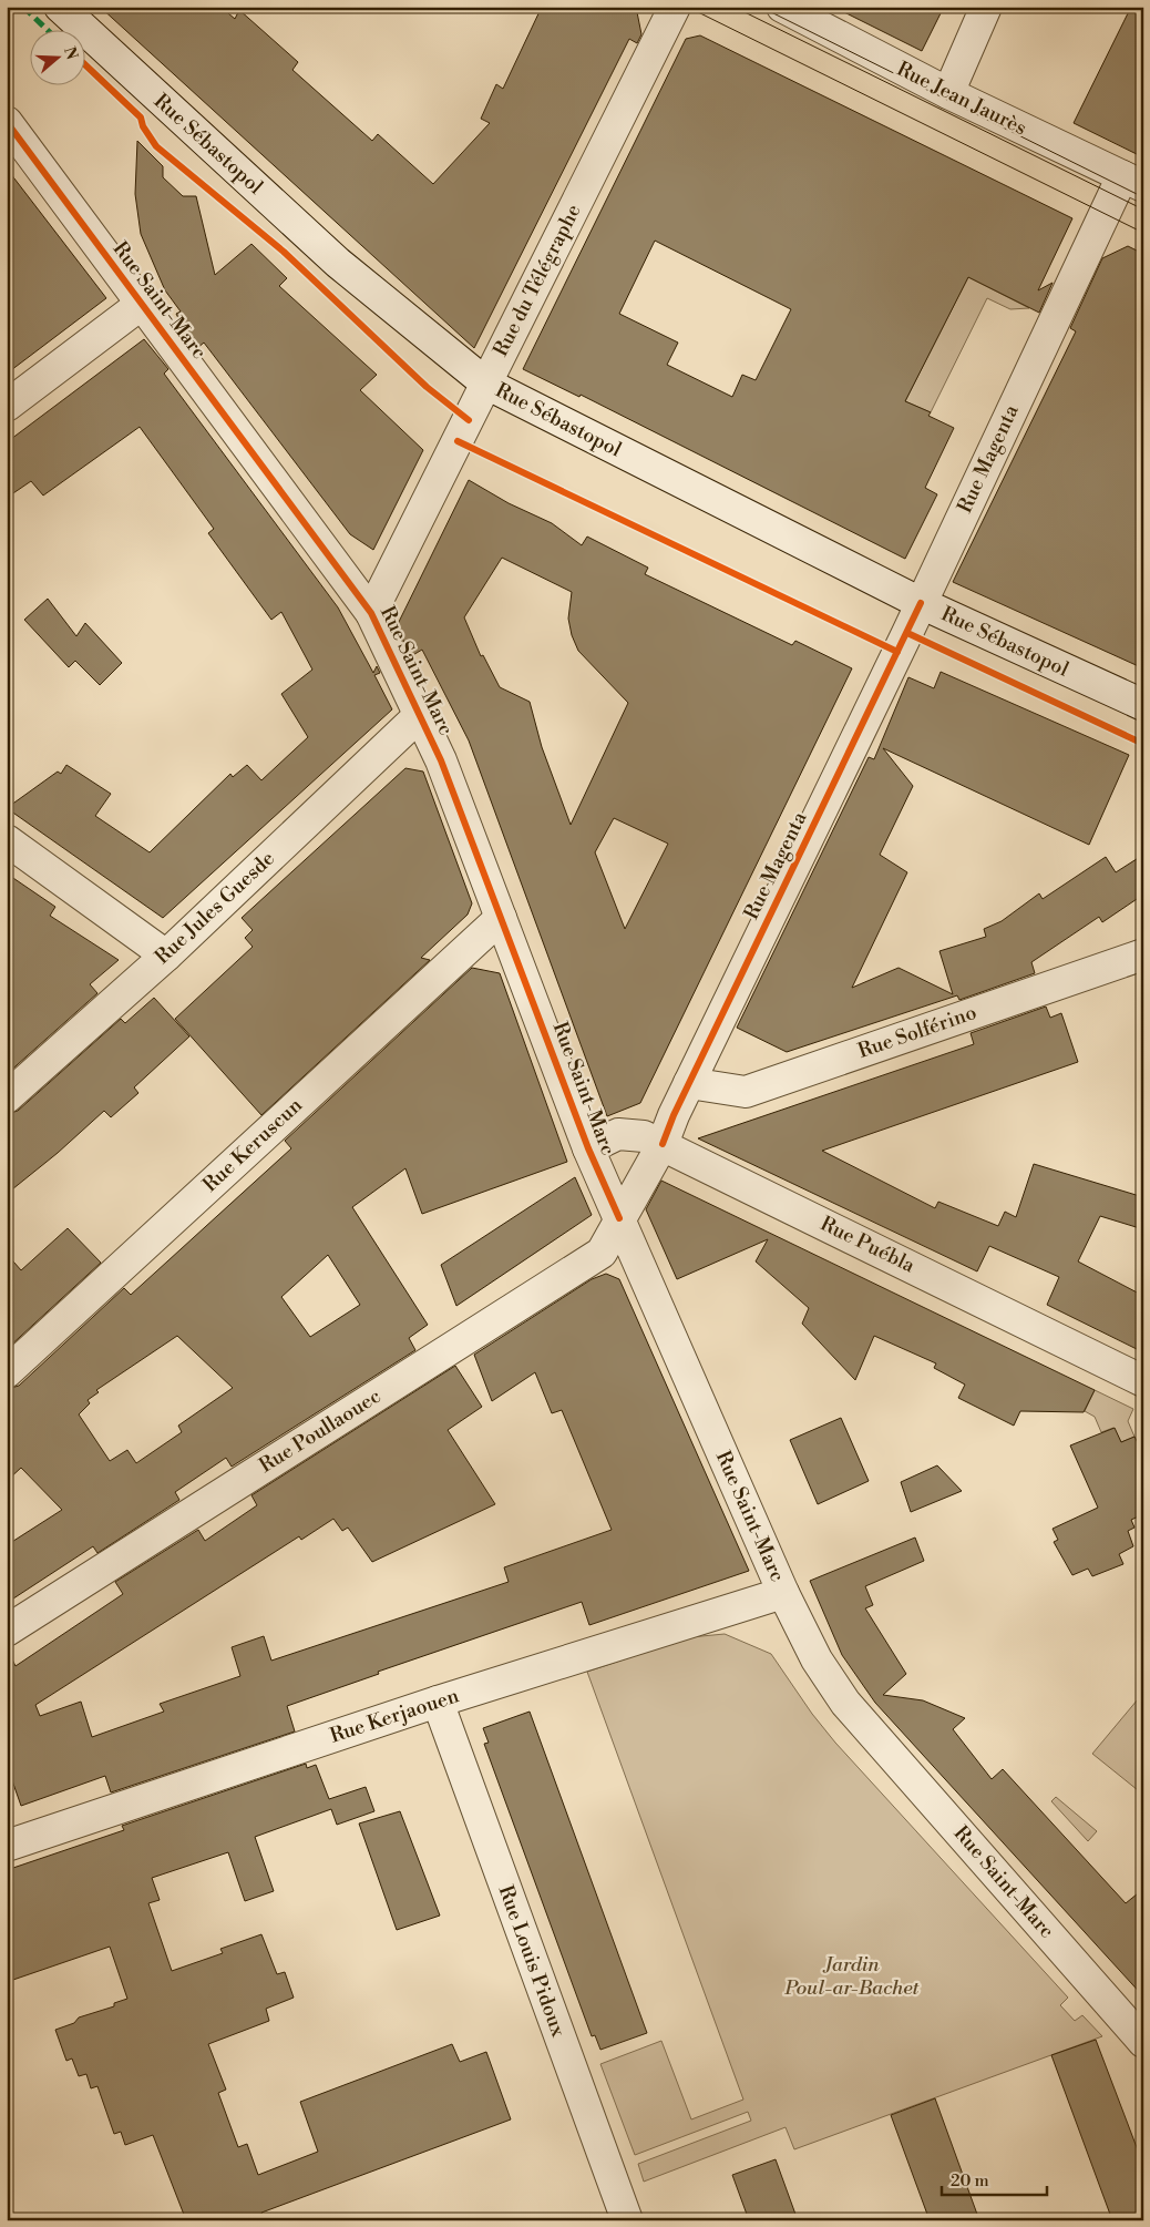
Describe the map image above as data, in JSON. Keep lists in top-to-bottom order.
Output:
{
  "streets": {
    "street": [
      "Rue Jean Jaurès",
      "Rue Sébastopol",
      "Rue du Télégraphe",
      "Rue Saint-Marc",
      "Rue Magenta",
      "Rue Jules Guesde",
      "Rue Solférino",
      "Rue Keruscun",
      "Rue Puébla",
      "Rue Poullaouec",
      "Rue Kerjaouen",
      "Rue Louis Pidoux"
    ]
  },
  "crossings": [
    ["Rue Jean Jaurès", "Rue Magenta"],
    ["Rue Sébastopol", "Rue du Télégraphe"],
    ["Rue Sébastopol", "Rue Magenta"],
    ["Rue du Télégraphe", "Rue Saint-Marc"],
    ["Rue Saint-Marc", "Rue Magenta"],
    ["Rue Saint-Marc", "Rue Jules Guesde"],
    ["Rue Saint-Marc", "Rue Keruscun"],
    ["Rue Saint-Marc", "Rue Puébla"],
    ["Rue Saint-Marc", "Rue Poullaouec"],
    ["Rue Saint-Marc", "Rue Kerjaouen"],
    ["Rue Magenta", "Rue Solférino"],
    ["Rue Magenta", "Rue Puébla"],
    ["Rue Magenta", "Rue Poullaouec"],
    ["Rue Kerjaouen", "Rue Louis Pidoux"]
  ],
  "parks": ["Jardin Poul-ar-Bachet"],
  "scale_bar": "20 m",
  "north": "right"
}
